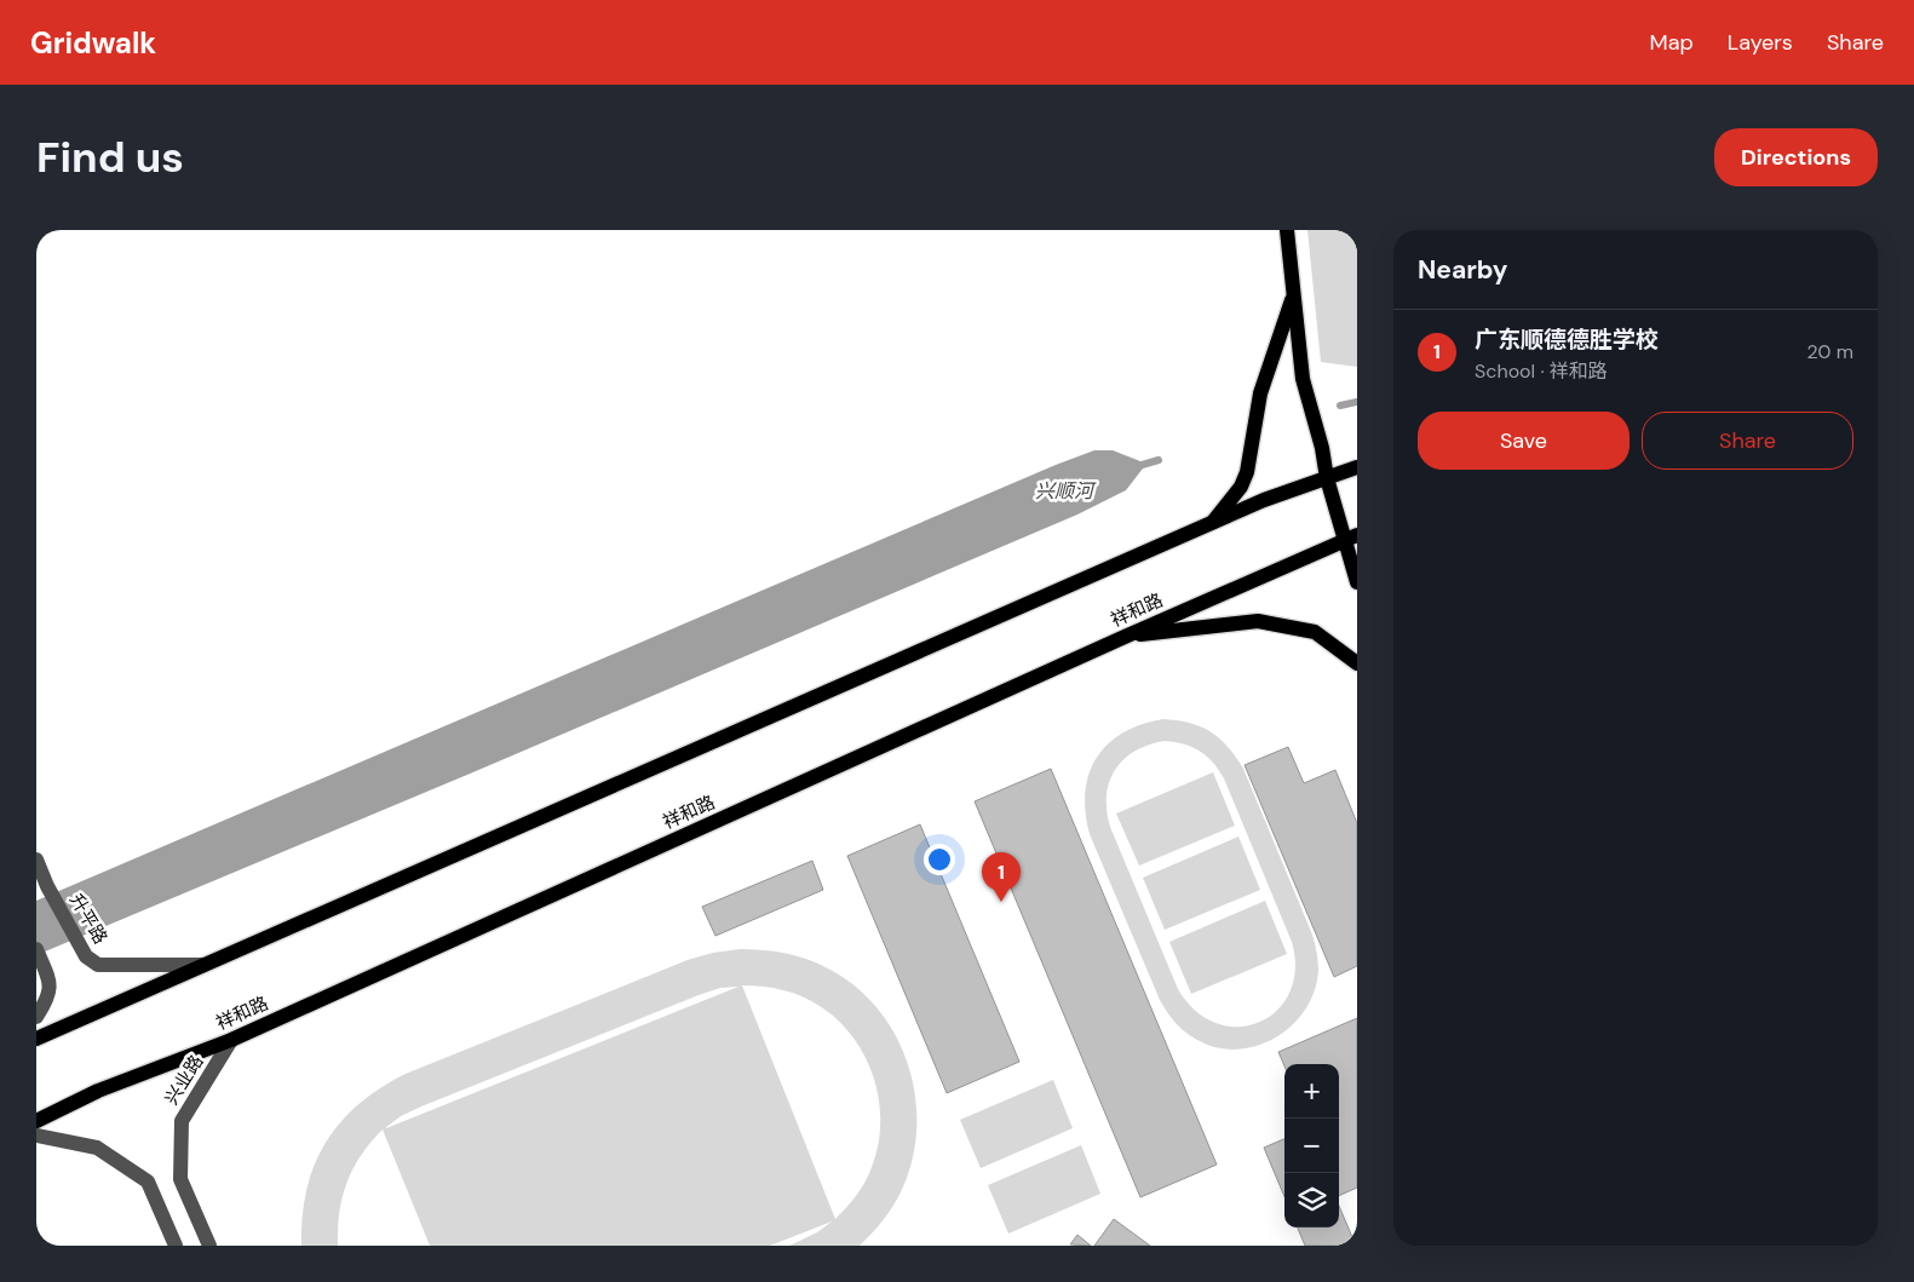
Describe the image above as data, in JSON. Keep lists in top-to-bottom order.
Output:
{
  "streets": {
    "main road": ["祥和路"],
    "street": ["升平路", "兴业路"]
  },
  "crossings": [
    ["祥和路", "兴业路"]
  ],
  "water": ["兴顺河"],
  "page": {
    "header": "Gridwalk",
    "nav": ["Map", "Layers", "Share"],
    "buttons": [
      "Directions",
      ["Save", "Share"]
    ],
    "title": "Find us",
    "heading": "Nearby",
    "list": [
      {
        "mark": "1",
        "name": "广东顺德德胜学校",
        "note": "School · 祥和路",
        "value": "20 m"
      }
    ],
    "pins": "1",
    "map_buttons": ["+", "−"]
  }
}
